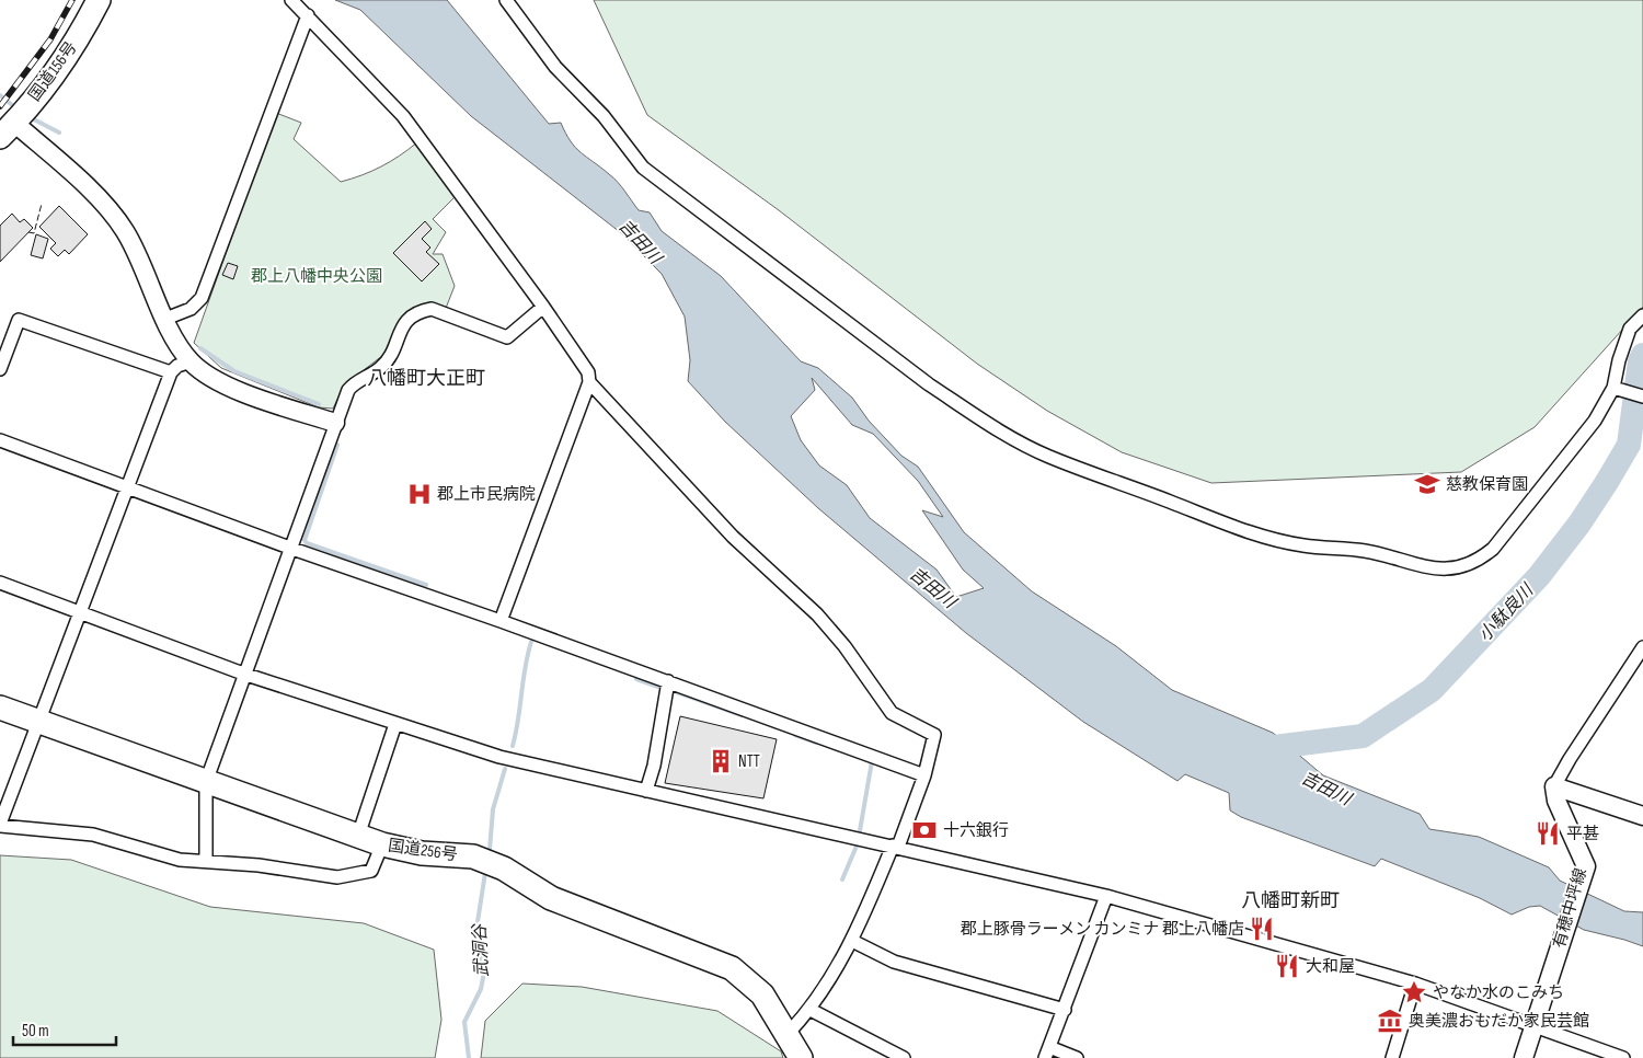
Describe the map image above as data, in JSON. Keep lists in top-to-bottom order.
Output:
{
  "streets": {
    "highway": ["国道156号", "国道256号"],
    "street": ["有穂中坪線"]
  },
  "districts": ["八幡町大正町", "八幡町新町"],
  "water": ["吉田川", "小駄良川", "武洞谷"],
  "parks": ["郡上八幡中央公園"],
  "places": {
    "school or university": ["慈教保育園"],
    "hospital": ["郡上市民病院"],
    "building": ["NTT"],
    "bank": ["十六銀行"],
    "restaurant": ["平甚", "郡上豚骨ラーメン カンミナ 郡上八幡店", "大和屋"],
    "place": ["やなか水のこみち"],
    "museum": ["奥美濃おもだか家民芸館"]
  },
  "scale_bar": "50 m"
}
